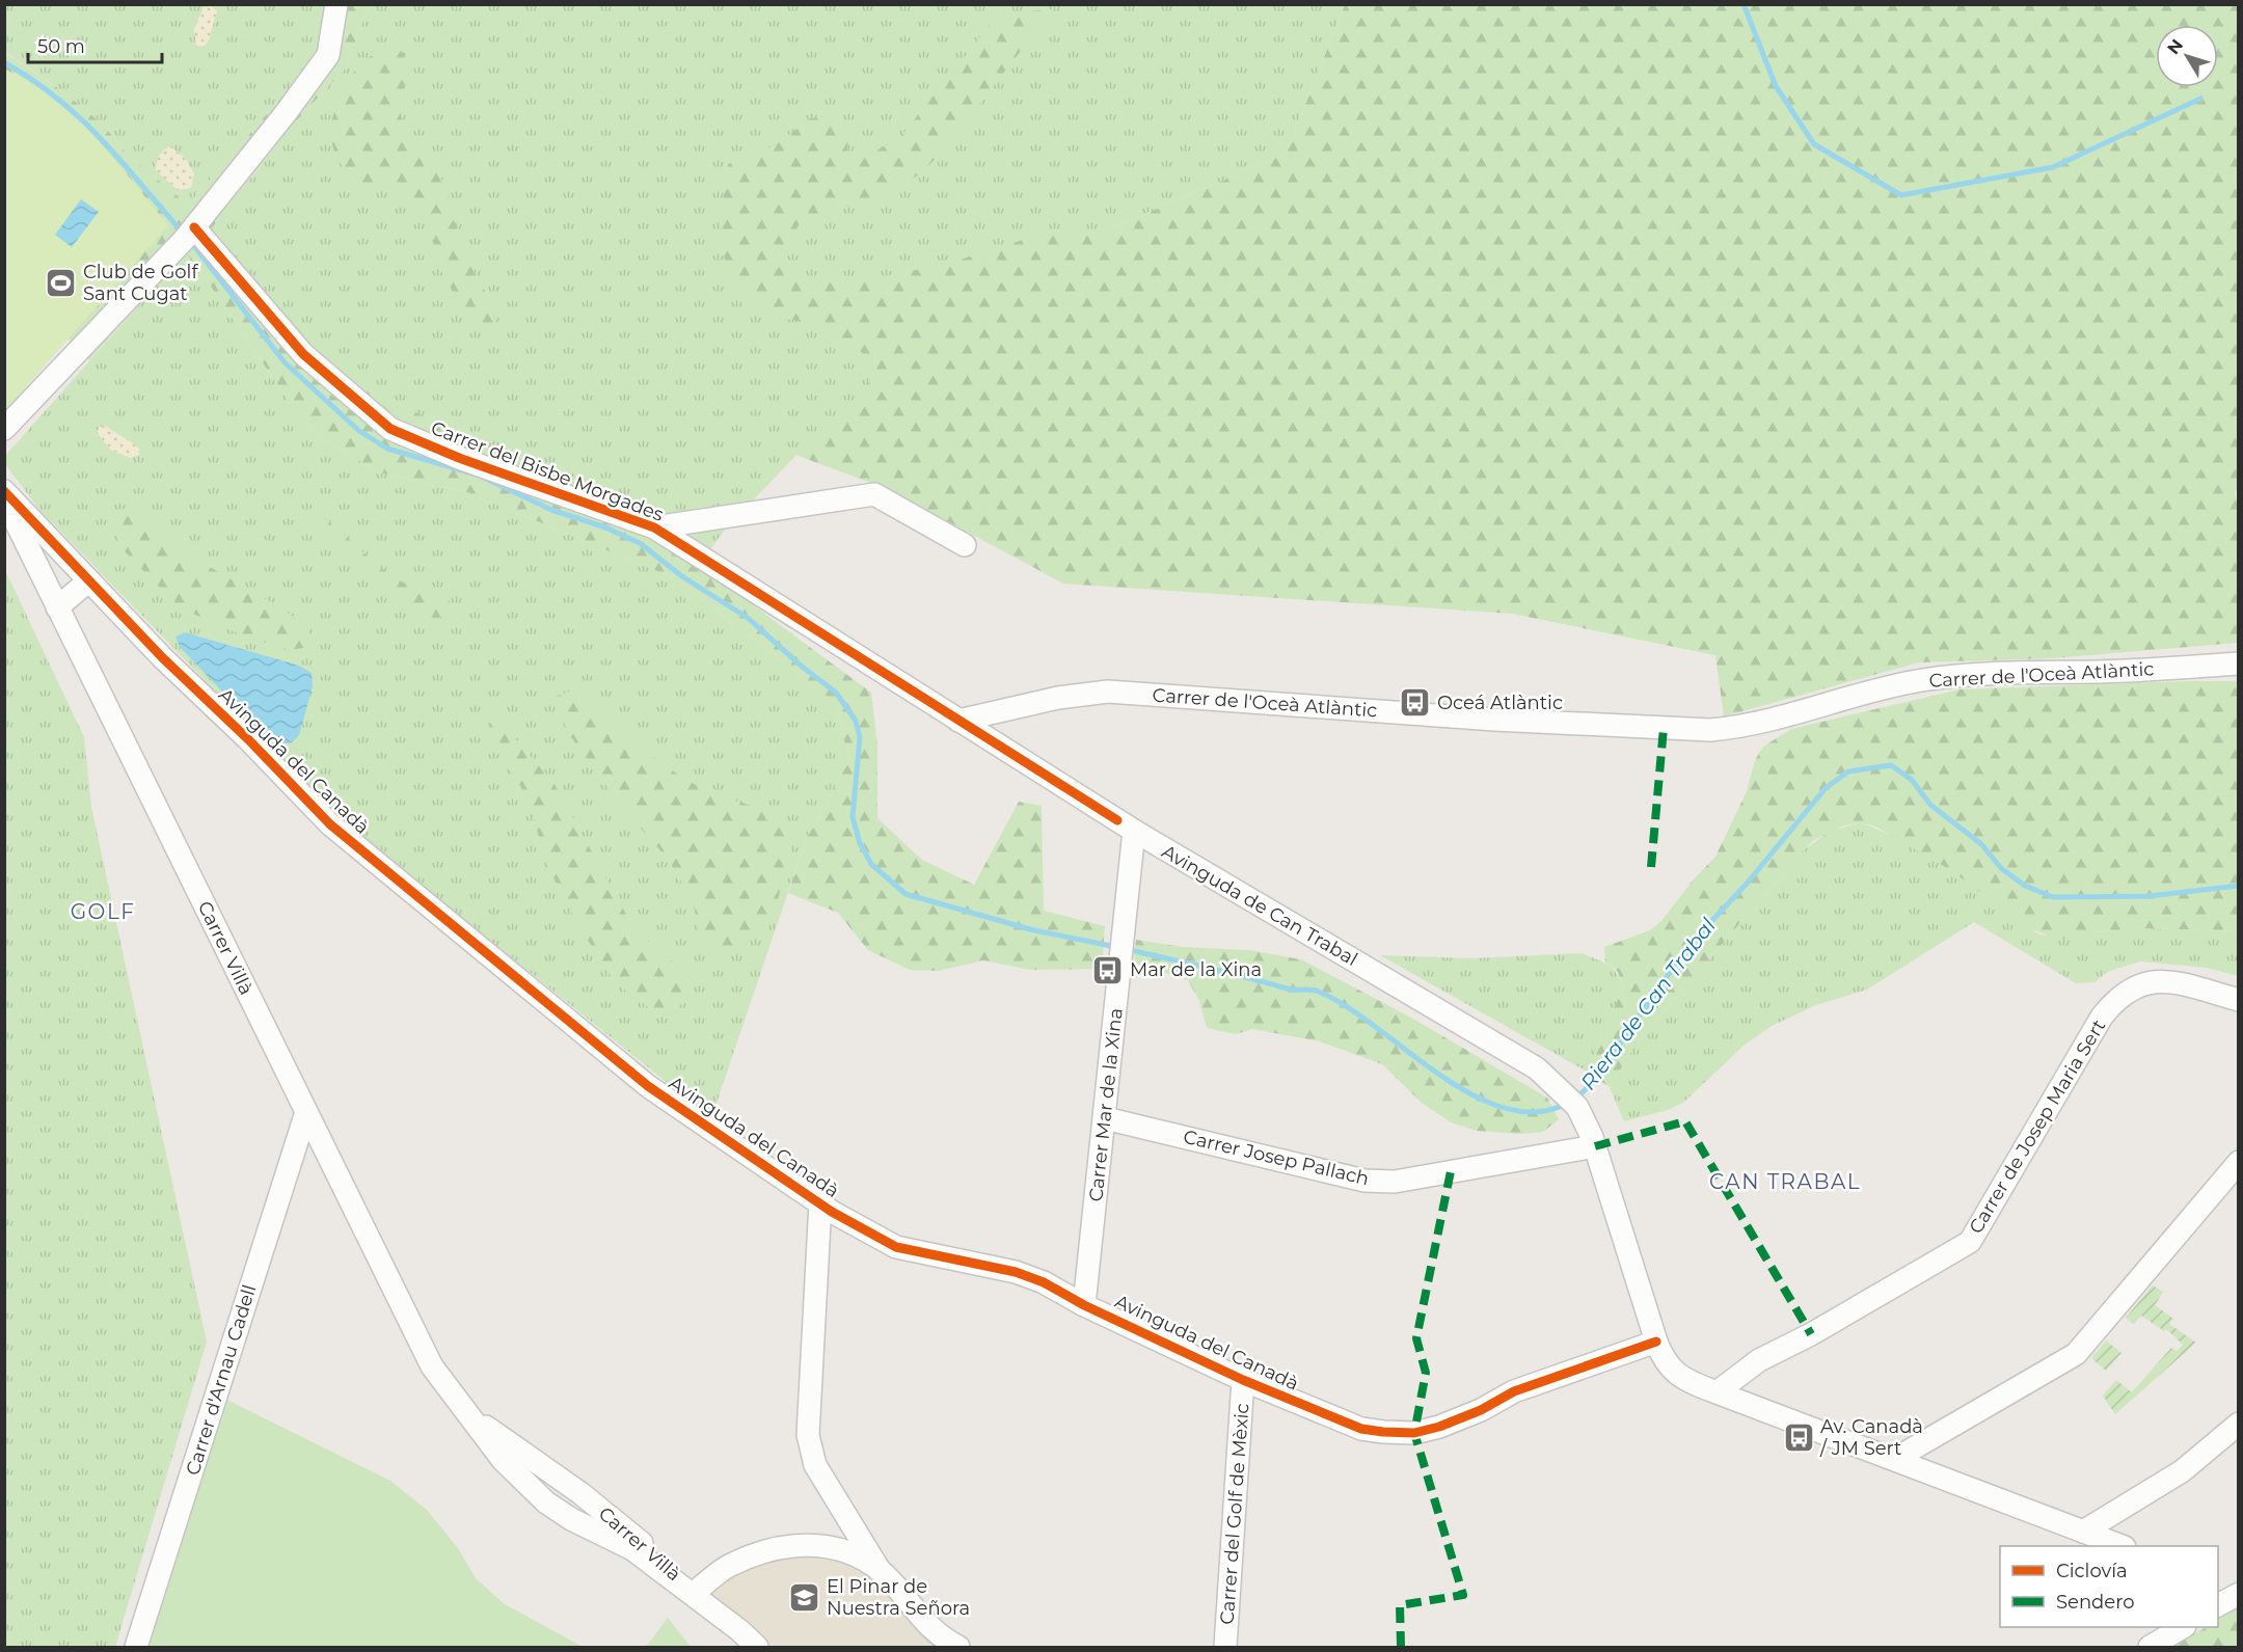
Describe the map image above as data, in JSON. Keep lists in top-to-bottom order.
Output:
{
  "streets": {
    "street": [
      "Carrer del Bisbe Morgades",
      "Carrer de l'Oceà Atlàntic",
      "Avinguda del Canadà",
      "Avinguda de Can Trabal",
      "Carrer Villà",
      "Carrer Mar de la Xina",
      "Carrer de Josep Maria Sert",
      "Carrer Josep Pallach",
      "Carrer d'Arnau Cadell",
      "Carrer del Golf de Mèxic"
    ]
  },
  "crossings": [
    ["Carrer del Bisbe Morgades", "Carrer de l'Oceà Atlàntic"],
    ["Carrer del Bisbe Morgades", "Avinguda de Can Trabal"],
    ["Carrer de l'Oceà Atlàntic", "Avinguda de Can Trabal"],
    ["Avinguda del Canadà", "Carrer Mar de la Xina"],
    ["Avinguda del Canadà", "Carrer del Golf de Mèxic"],
    ["Avinguda de Can Trabal", "Carrer Mar de la Xina"],
    ["Avinguda de Can Trabal", "Carrer Josep Pallach"],
    ["Carrer Villà", "Carrer d'Arnau Cadell"],
    ["Carrer Mar de la Xina", "Carrer Josep Pallach"]
  ],
  "districts": ["GOLF", "CAN TRABAL"],
  "water": ["Riera de Can Trabal"],
  "places": {
    "sports": ["Club de Golf Sant Cugat"],
    "bus stop": ["Oceá Atlàntic", "Mar de la Xina", "Av. Canadà / JM Sert"],
    "school or university": ["El Pinar de Nuestra Señora"]
  },
  "legend": ["Ciclovía", "Sendero"],
  "scale_bar": "50 m",
  "north": "top left"
}
